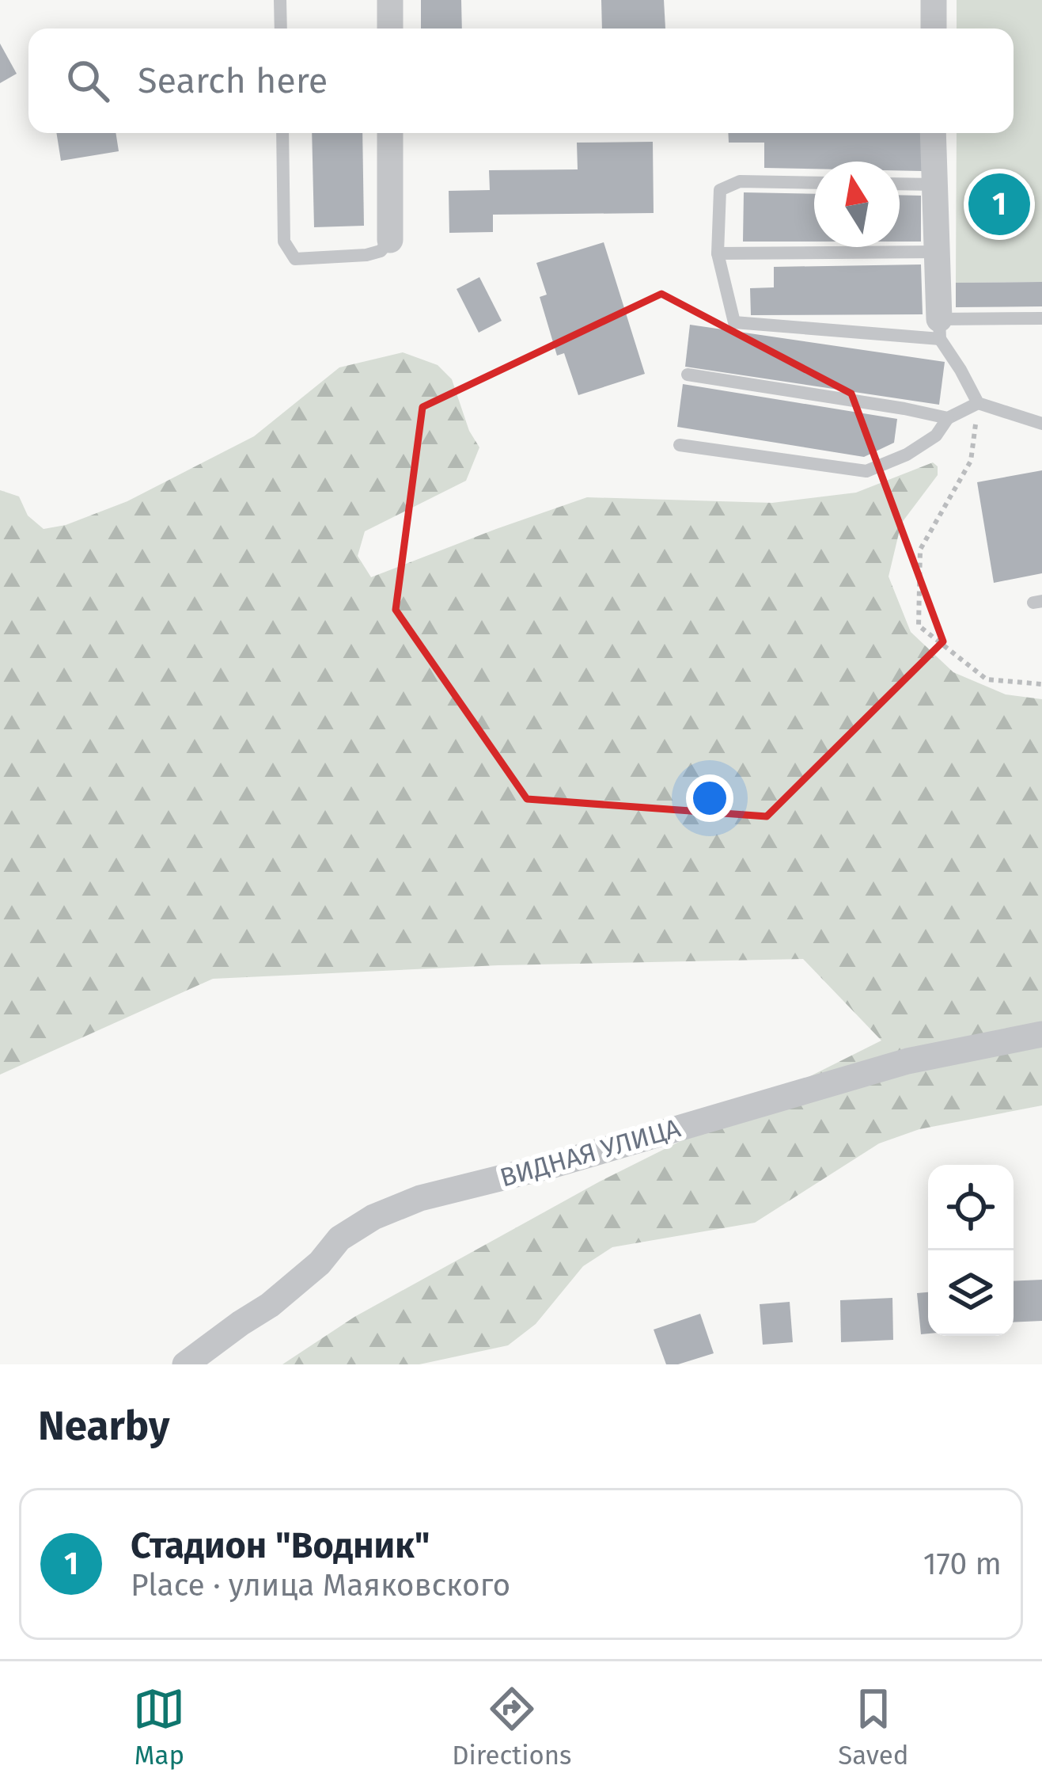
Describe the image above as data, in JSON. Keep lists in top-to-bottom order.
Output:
{
  "streets": {
    "street": ["ВИДНАЯ УЛИЦА"]
  },
  "north": "top",
  "page": {
    "search": "Search here",
    "pins": "1",
    "heading": "Nearby",
    "list": [
      {
        "mark": "1",
        "name": "Стадион \"Водник\"",
        "note": "Place · улица Маяковского",
        "value": "170 m"
      }
    ],
    "nav": ["Map", "Directions", "Saved"]
  }
}
